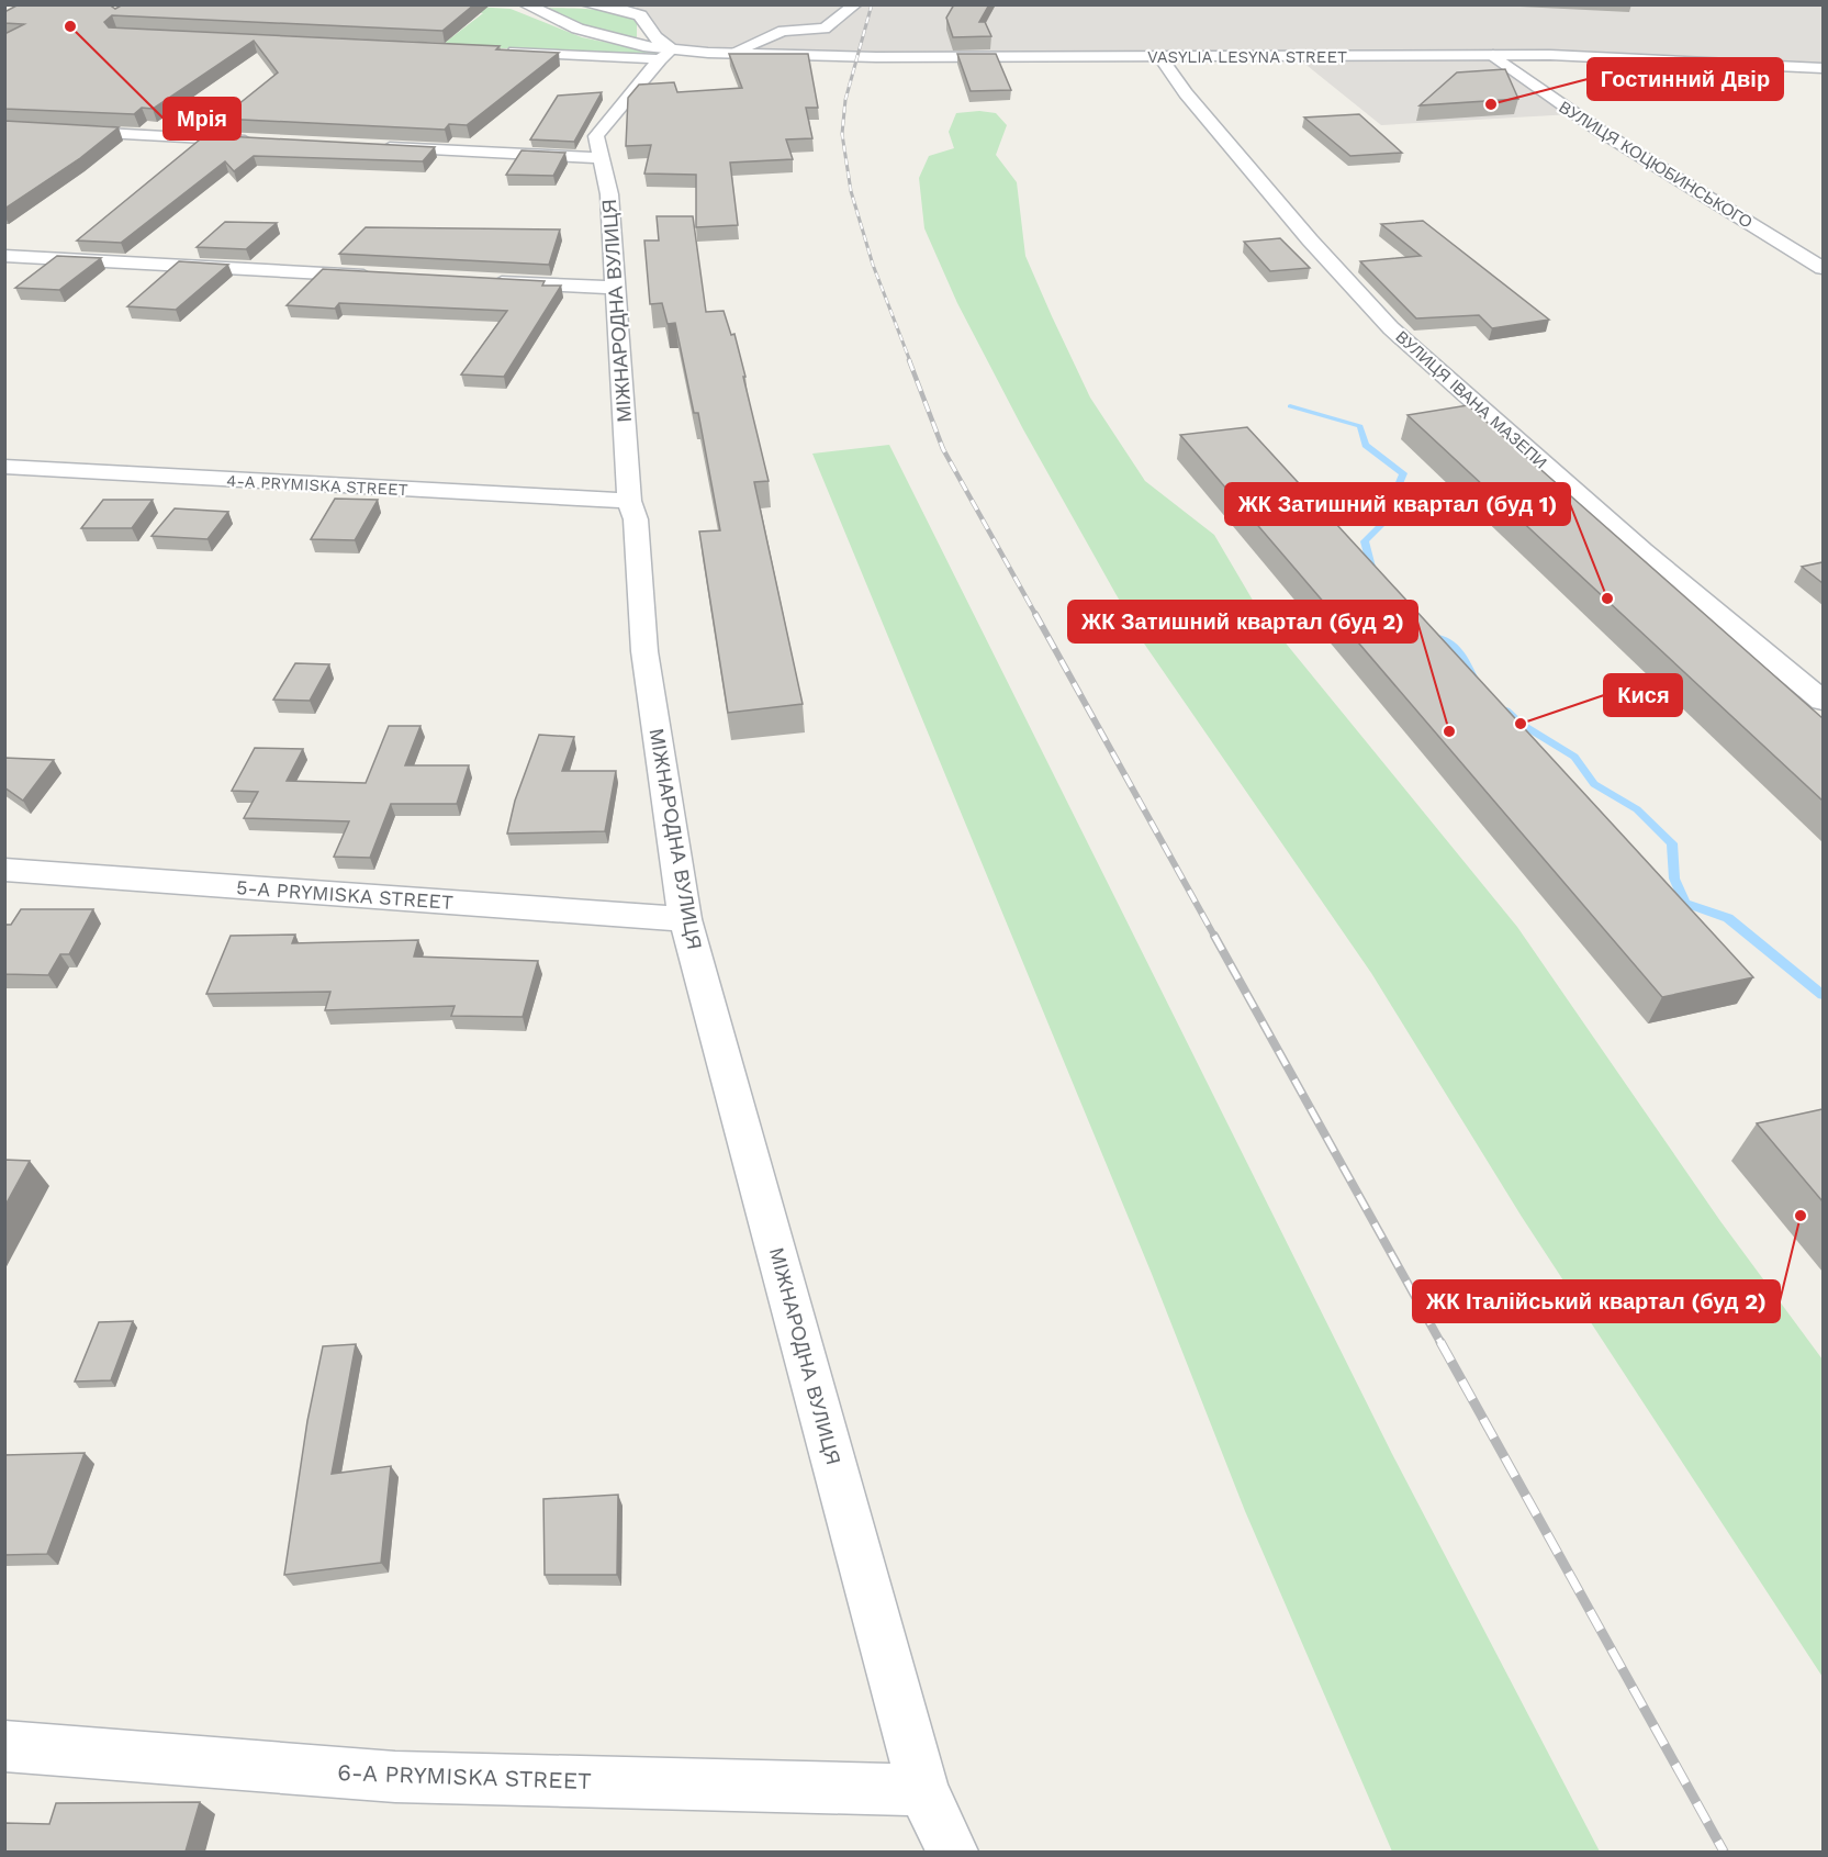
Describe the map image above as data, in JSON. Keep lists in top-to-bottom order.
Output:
{
  "streets": {
    "street": [
      "VASYLIA LESYNA STREET",
      "ВУЛИЦЯ КОЦЮБИНСЬКОГО",
      "МІЖНАРОДНА ВУЛИЦЯ",
      "ВУЛИЦЯ ІВАНА МАЗЕПИ",
      "4-A PRYMISKA STREET",
      "5-A PRYMISKA STREET",
      "6-A PRYMISKA STREET"
    ]
  },
  "crossings": [
    ["VASYLIA LESYNA STREET", "ВУЛИЦЯ КОЦЮБИНСЬКОГО"],
    ["VASYLIA LESYNA STREET", "МІЖНАРОДНА ВУЛИЦЯ"],
    ["VASYLIA LESYNA STREET", "ВУЛИЦЯ ІВАНА МАЗЕПИ"],
    ["МІЖНАРОДНА ВУЛИЦЯ", "4-A PRYMISKA STREET"],
    ["МІЖНАРОДНА ВУЛИЦЯ", "5-A PRYMISKA STREET"],
    ["МІЖНАРОДНА ВУЛИЦЯ", "6-A PRYMISKA STREET"]
  ],
  "places": [
    "Мрія",
    "Гостинний Двір",
    "ЖК Затишний квартал (буд 1)",
    "Кися",
    "ЖК Затишний квартал (буд 2)",
    "ЖК Італійський квартал (буд 2)"
  ]
}
